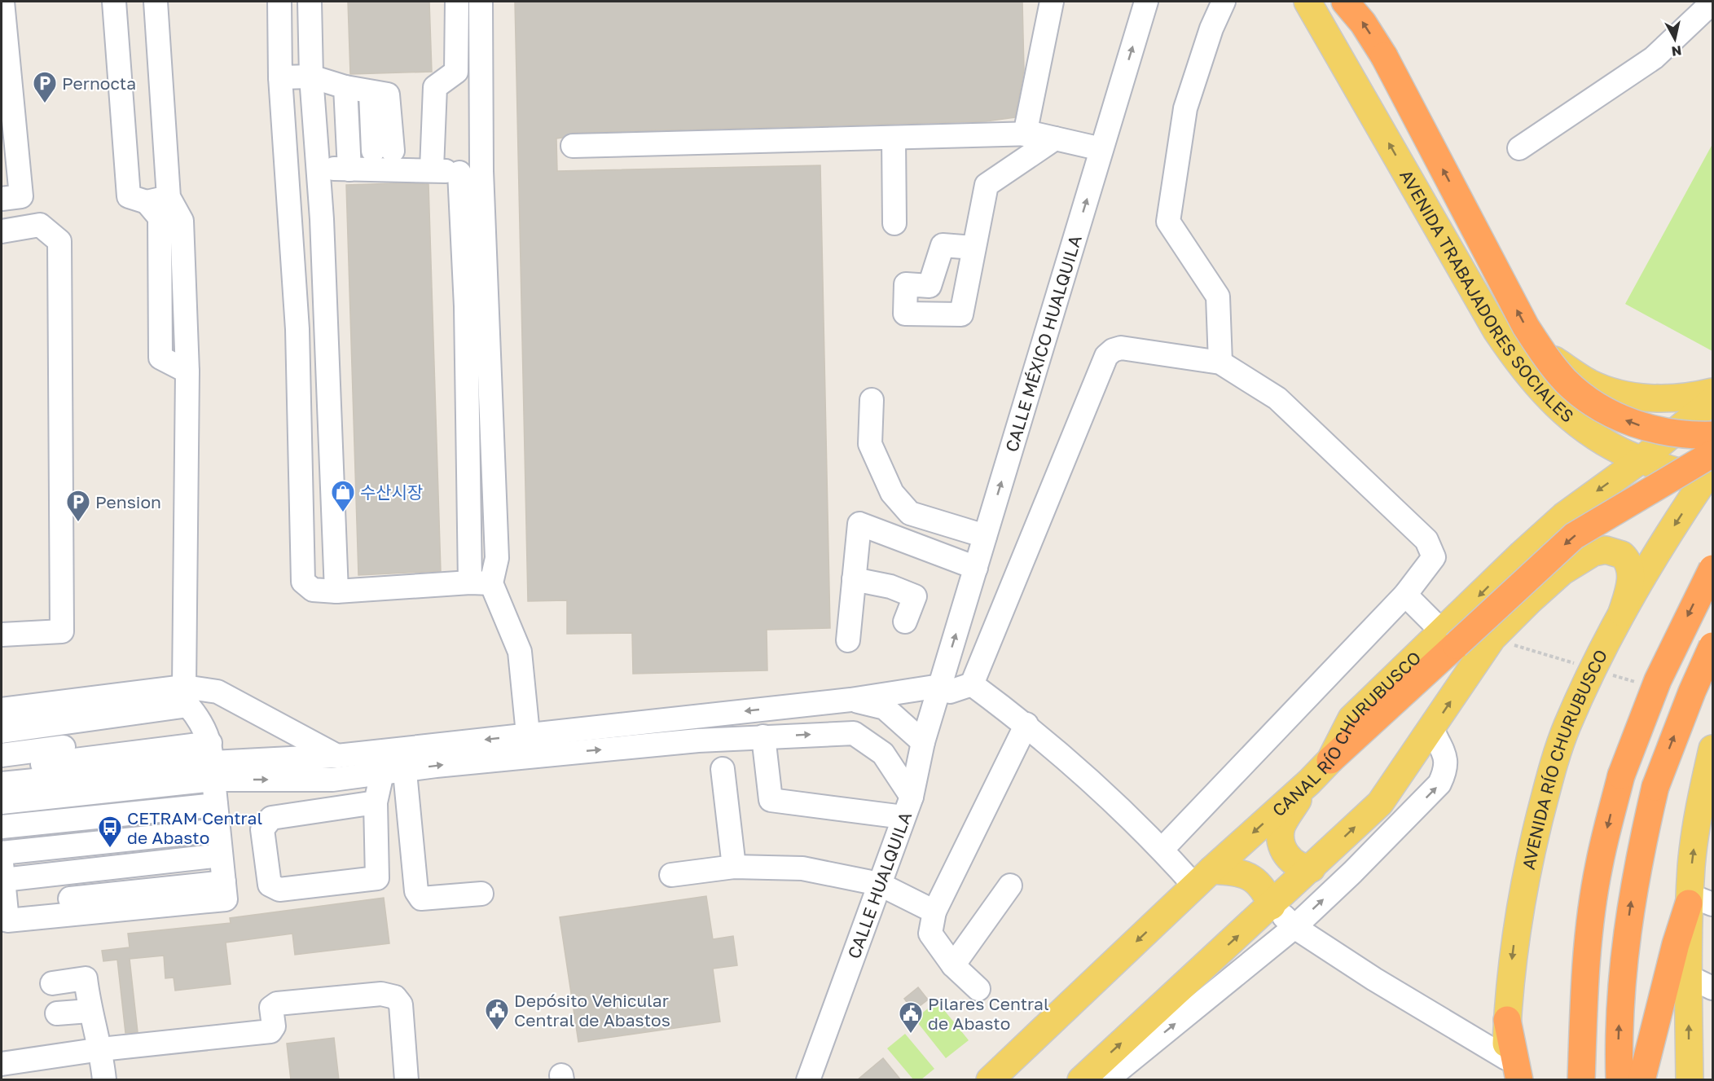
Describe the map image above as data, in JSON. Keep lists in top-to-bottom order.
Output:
{
  "streets": {
    "main road": ["AVENIDA TRABAJADORES SOCIALES", "CANAL RÍO CHURUBUSCO", "AVENIDA RÍO CHURUBUSCO"],
    "street": ["CALLE MÉXICO HUALQUILA", "CALLE HUALQUILA"]
  },
  "crossings": [
    ["AVENIDA TRABAJADORES SOCIALES", "AVENIDA RÍO CHURUBUSCO"],
    ["CALLE MÉXICO HUALQUILA", "CALLE HUALQUILA"]
  ],
  "one_way": ["AVENIDA TRABAJADORES SOCIALES"],
  "places": {
    "parking": ["Pernocta", "Pension"],
    "shop": ["수산시장"],
    "bus stop": ["CETRAM Central de Abasto"],
    "public building": ["Depósito Vehicular Central de Abastos", "Pilares Central de Abasto"]
  },
  "north": "bottom"
}
